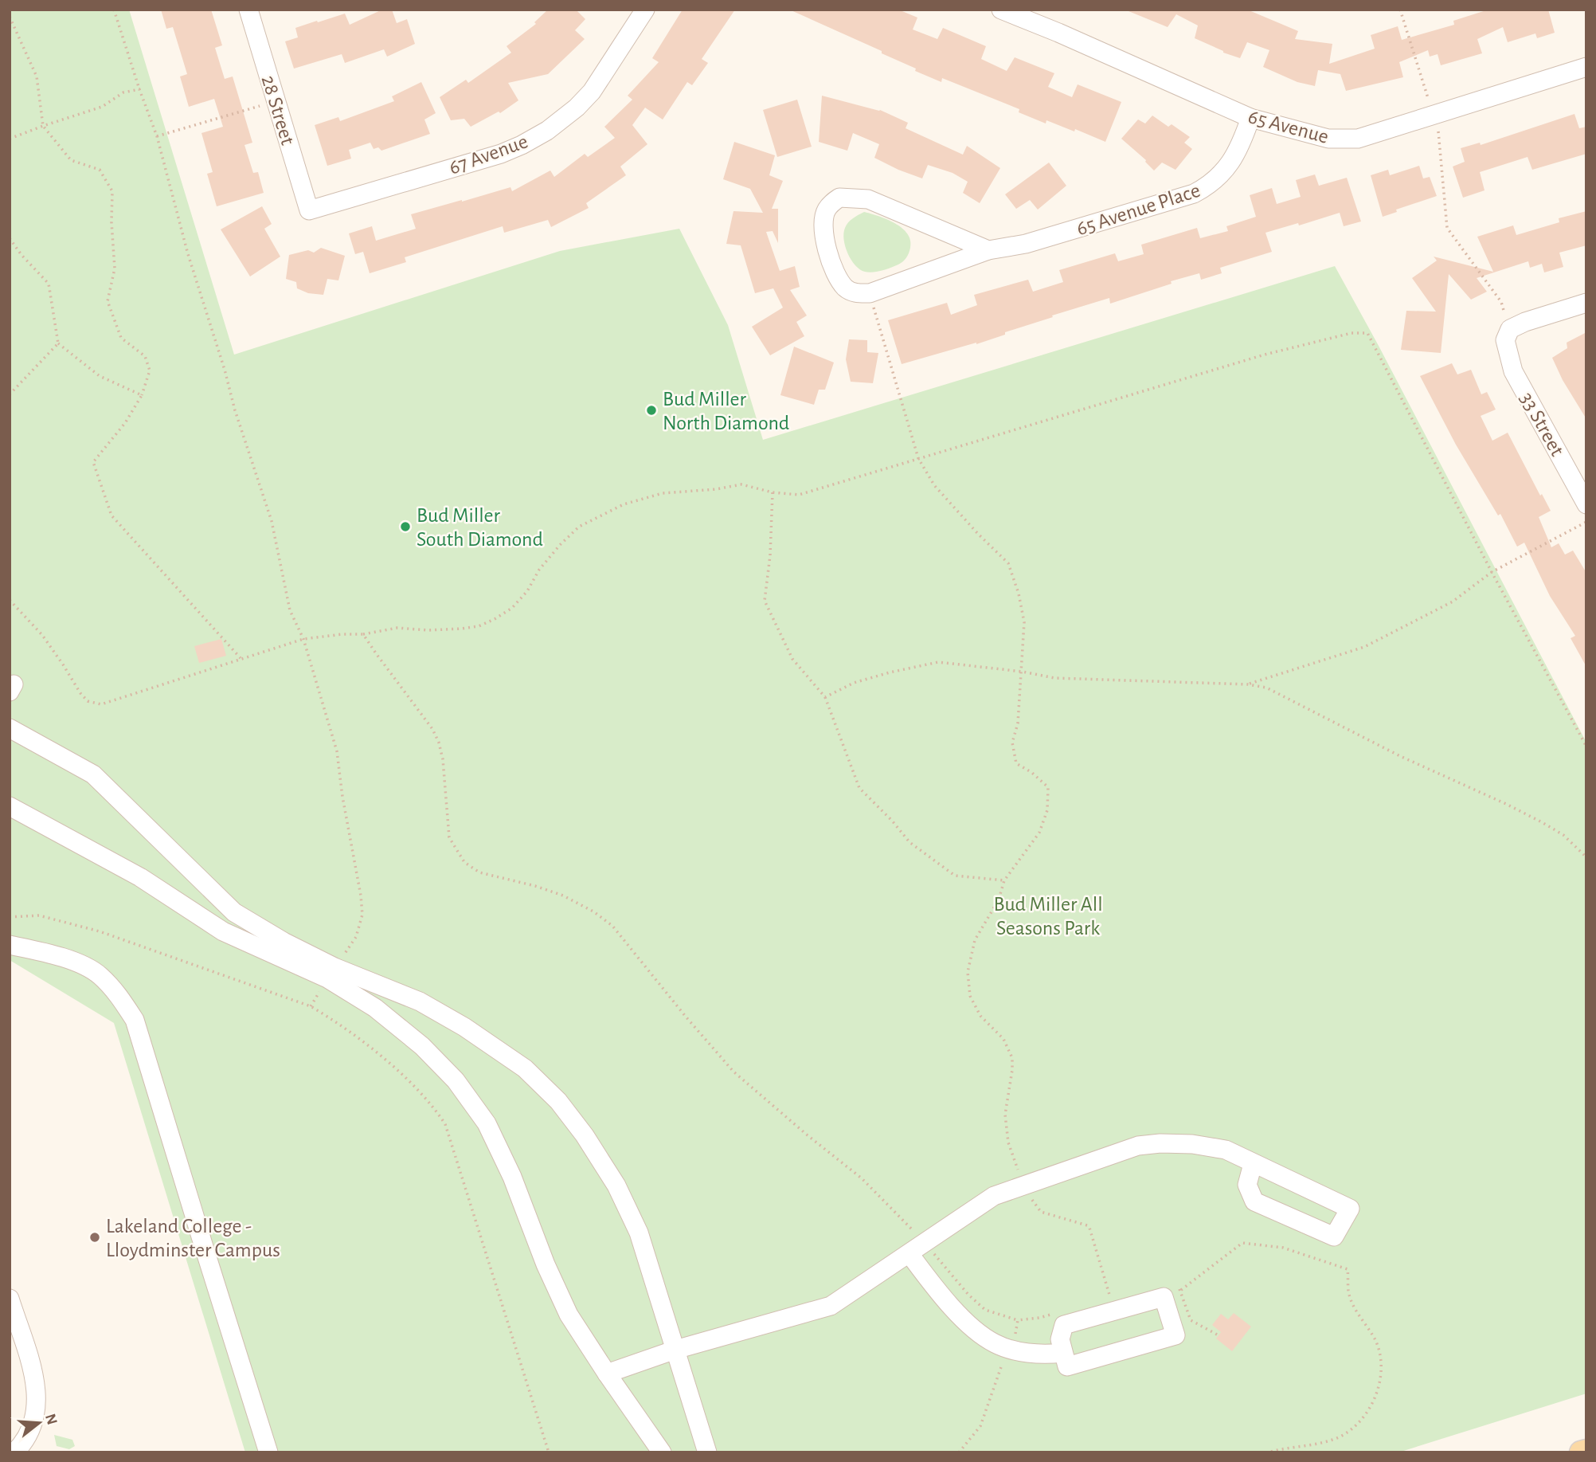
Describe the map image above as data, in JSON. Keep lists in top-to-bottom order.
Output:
{
  "streets": {
    "street": [
      "28 Street",
      "65 Avenue",
      "67 Avenue",
      "65 Avenue Place",
      "33 Street"
    ]
  },
  "crossings": [
    ["28 Street", "67 Avenue"],
    ["65 Avenue", "65 Avenue Place"]
  ],
  "parks": ["Bud Miller All Seasons Park"],
  "places": ["Bud Miller North Diamond", "Bud Miller South Diamond", "Lakeland College - Lloydminster Campus"],
  "north": "right"
}
